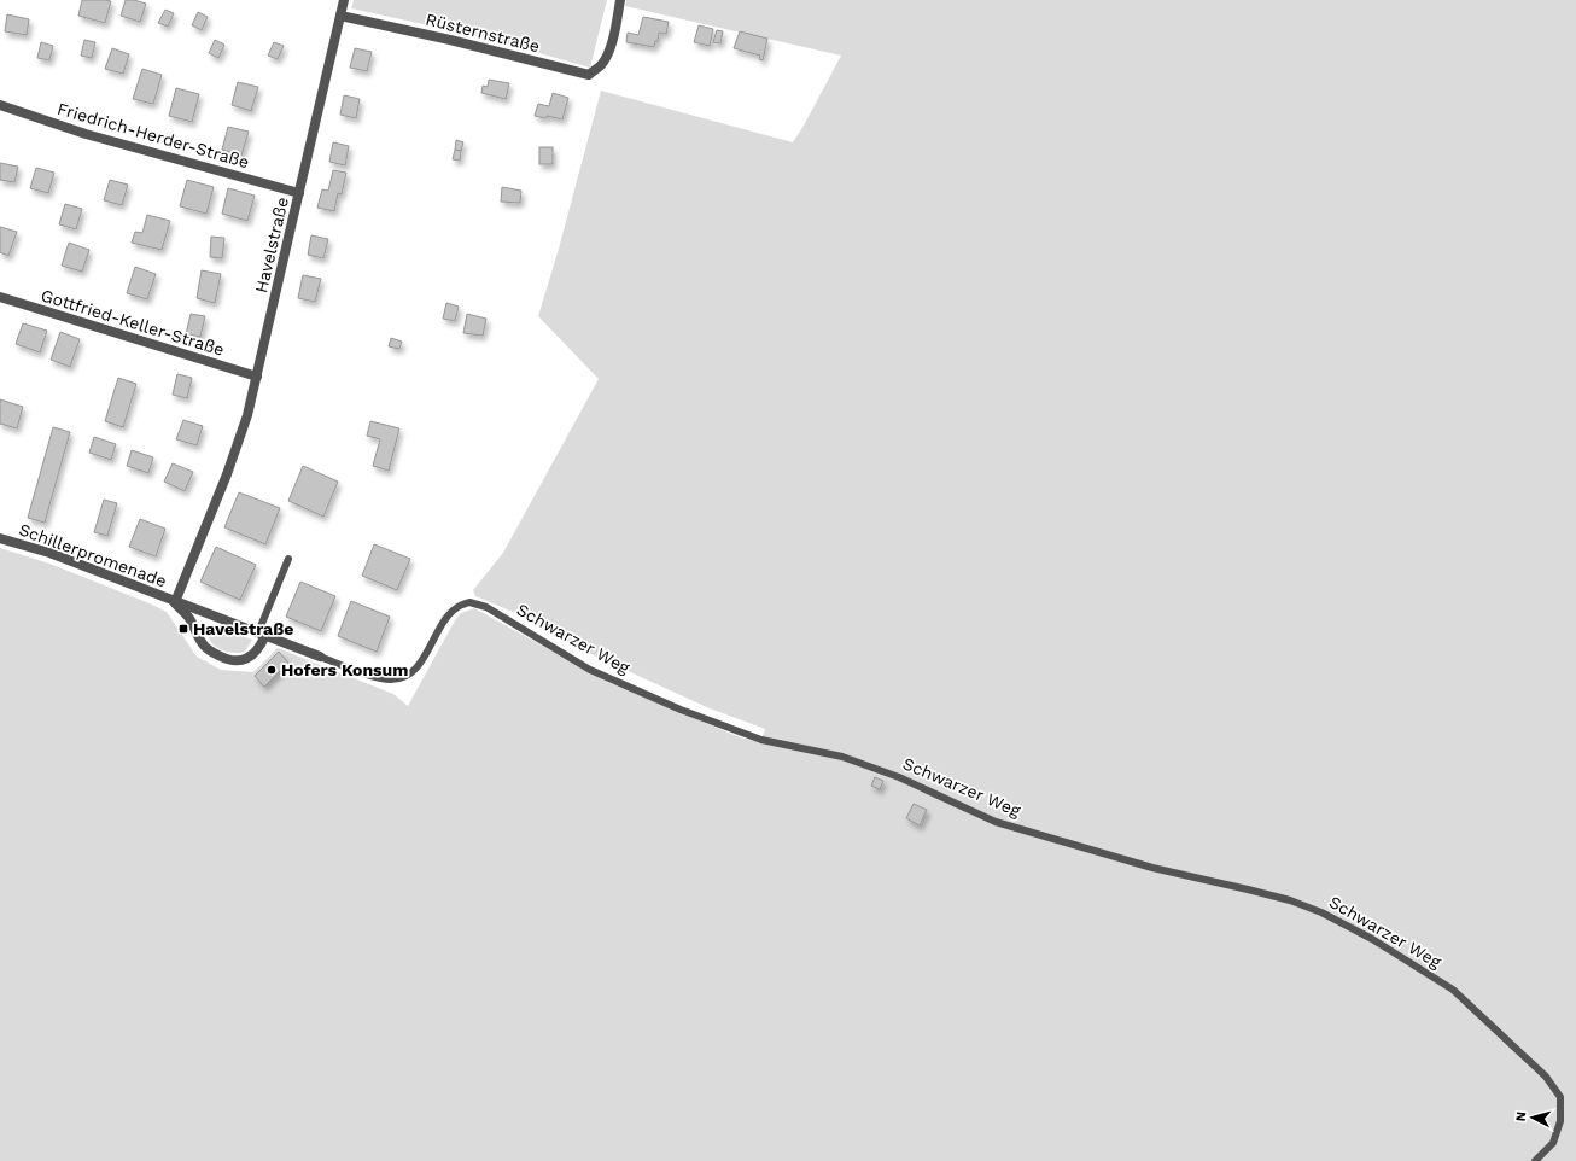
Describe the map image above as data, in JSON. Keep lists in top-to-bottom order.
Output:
{
  "streets": {
    "street": [
      "Rüsternstraße",
      "Friedrich-Herder-Straße",
      "Havelstraße",
      "Gottfried-Keller-Straße",
      "Schillerpromenade",
      "Schwarzer Weg"
    ]
  },
  "crossings": [
    ["Rüsternstraße", "Havelstraße"],
    ["Friedrich-Herder-Straße", "Havelstraße"],
    ["Havelstraße", "Gottfried-Keller-Straße"],
    ["Havelstraße", "Schillerpromenade"],
    ["Schillerpromenade", "Schwarzer Weg"]
  ],
  "places": {
    "transit": ["Havelstraße"],
    "other": ["Hofers Konsum"]
  },
  "north": "left"
}
